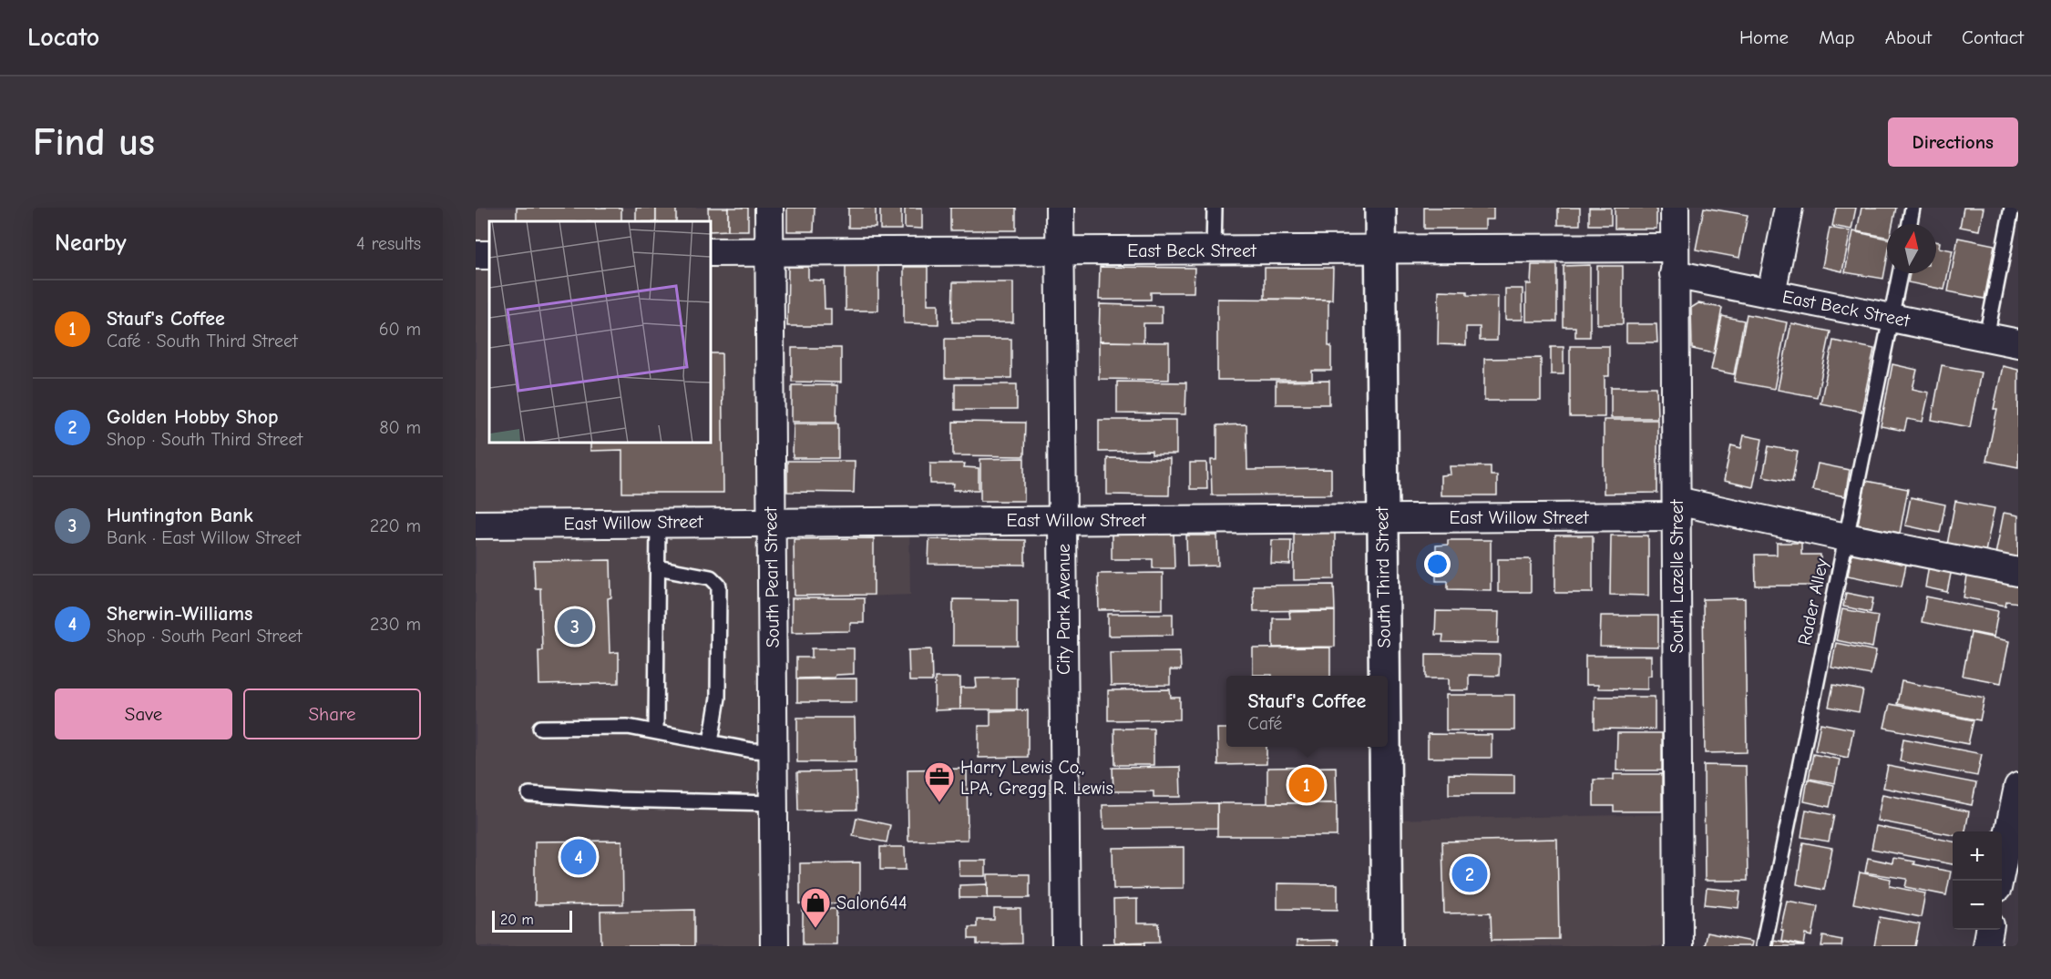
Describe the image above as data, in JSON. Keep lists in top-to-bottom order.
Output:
{
  "streets": {
    "street": [
      "East Beck Street",
      "East Willow Street",
      "South Lazelle Street",
      "South Pearl Street",
      "South Third Street",
      "City Park Avenue"
    ],
    "lane": ["Rader Alley"]
  },
  "crossings": [
    ["East Beck Street", "South Lazelle Street"],
    ["East Beck Street", "South Pearl Street"],
    ["East Beck Street", "South Third Street"],
    ["East Beck Street", "Rader Alley"],
    ["East Beck Street", "City Park Avenue"],
    ["East Willow Street", "South Lazelle Street"],
    ["East Willow Street", "South Pearl Street"],
    ["East Willow Street", "South Third Street"],
    ["East Willow Street", "Rader Alley"],
    ["East Willow Street", "City Park Avenue"]
  ],
  "places": {
    "office": ["Harry Lewis Co., LPA, Gregg R. Lewis"],
    "shop": ["Salon644"]
  },
  "scale_bar": "20 m",
  "north": "top",
  "page": {
    "header": "Locato",
    "nav": [
      "Home",
      "Map",
      "About",
      "Contact"
    ],
    "buttons": [
      "Directions",
      ["Save", "Share"]
    ],
    "title": "Find us",
    "heading": ["Nearby", "4 results"],
    "list": [
      {
        "mark": "1",
        "name": "Stauf's Coffee",
        "note": "Café · South Third Street",
        "value": "60 m"
      },
      {
        "mark": "2",
        "name": "Golden Hobby Shop",
        "note": "Shop · South Third Street",
        "value": "80 m"
      },
      {
        "mark": "3",
        "name": "Huntington Bank",
        "note": "Bank · East Willow Street",
        "value": "220 m"
      },
      {
        "mark": "4",
        "name": "Sherwin-Williams",
        "note": "Shop · South Pearl Street",
        "value": "230 m"
      }
    ],
    "pins": [
      "3",
      "1",
      "4",
      "2"
    ],
    "popup": ["Stauf's Coffee", "Café"],
    "map_buttons": ["+", "−"],
    "scale": "20 m"
  }
}
